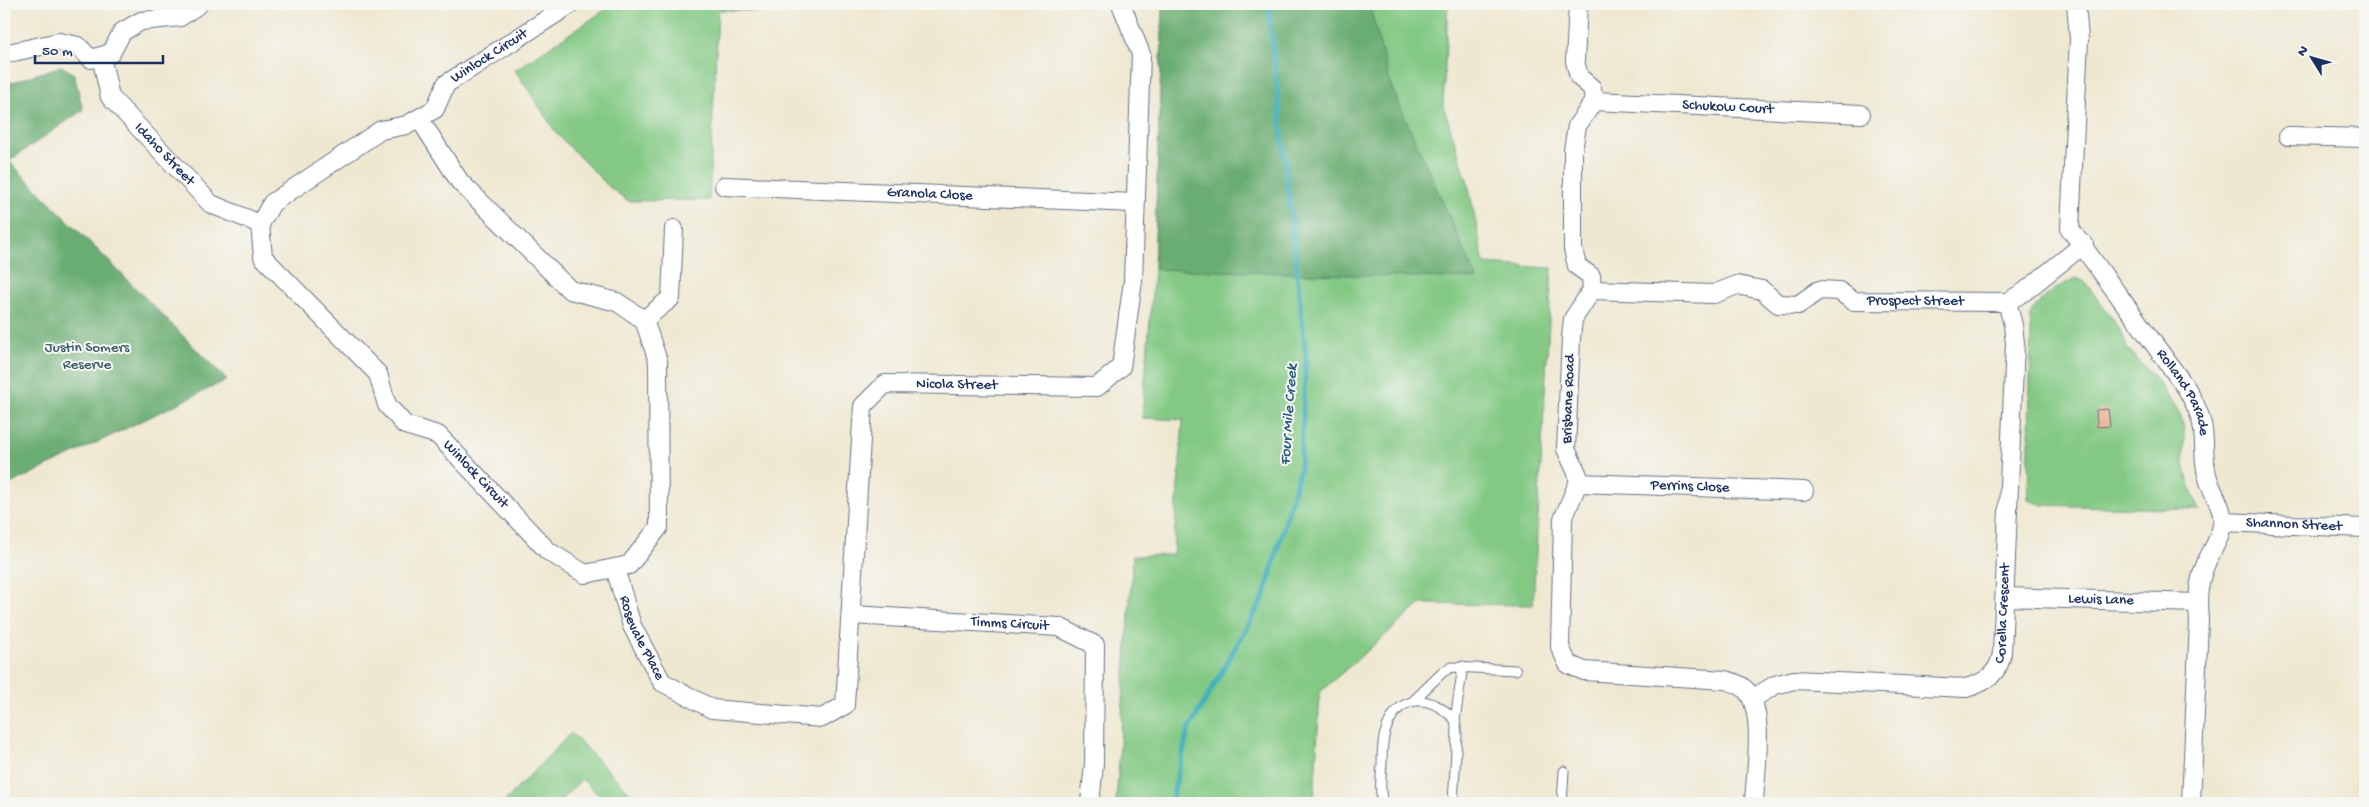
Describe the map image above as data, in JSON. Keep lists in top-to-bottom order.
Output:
{
  "streets": {
    "street": [
      "Winlock Circuit",
      "Schukow Court",
      "Idaho Street",
      "Granola Close",
      "Prospect Street",
      "Nicola Street",
      "Rolland Parade",
      "Brisbane Road",
      "Perrins Close",
      "Shannon Street",
      "Lewis Lane",
      "Corella Crescent",
      "Timms Circuit",
      "Rosevale Place"
    ]
  },
  "crossings": [
    ["Winlock Circuit", "Idaho Street"],
    ["Winlock Circuit", "Rosevale Place"],
    ["Granola Close", "Nicola Street"],
    ["Prospect Street", "Brisbane Road"],
    ["Prospect Street", "Corella Crescent"],
    ["Nicola Street", "Timms Circuit"],
    ["Nicola Street", "Rosevale Place"],
    ["Rolland Parade", "Shannon Street"],
    ["Brisbane Road", "Perrins Close"],
    ["Lewis Lane", "Corella Crescent"]
  ],
  "water": ["Four Mile Creek"],
  "parks": ["Justin Somers Reserve"],
  "scale_bar": "50 m",
  "north": "top left"
}
